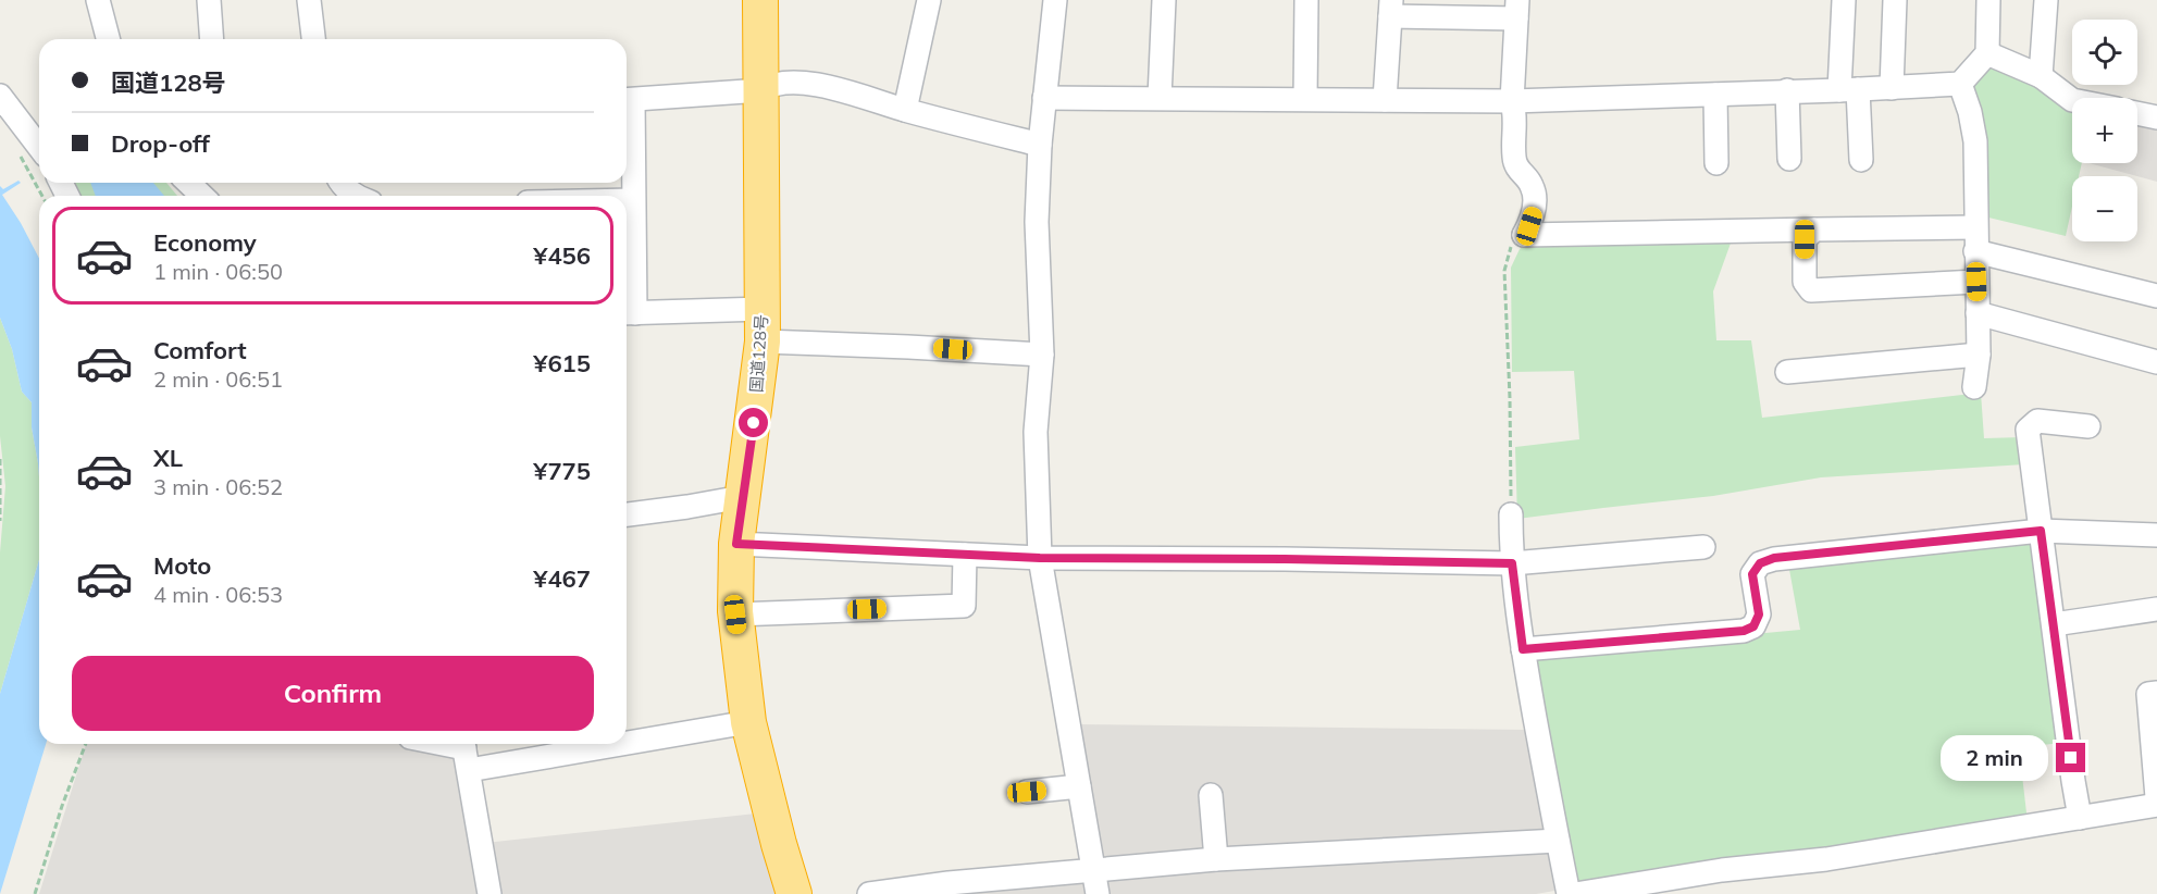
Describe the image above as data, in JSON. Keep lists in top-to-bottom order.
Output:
{
  "streets": {
    "highway": ["国道128号"]
  },
  "page": {
    "map_buttons": ["+", "−"],
    "banner": ["国道128号", "Drop-off"],
    "list": [
      {
        "name": "Economy",
        "note": "1 min · 06:50",
        "value": "¥456"
      },
      {
        "name": "Comfort",
        "note": "2 min · 06:51",
        "value": "¥615"
      },
      {
        "name": "XL",
        "note": "3 min · 06:52",
        "value": "¥775"
      },
      {
        "name": "Moto",
        "note": "4 min · 06:53",
        "value": "¥467"
      }
    ],
    "buttons": "Confirm",
    "bubble": "2 min"
  }
}
